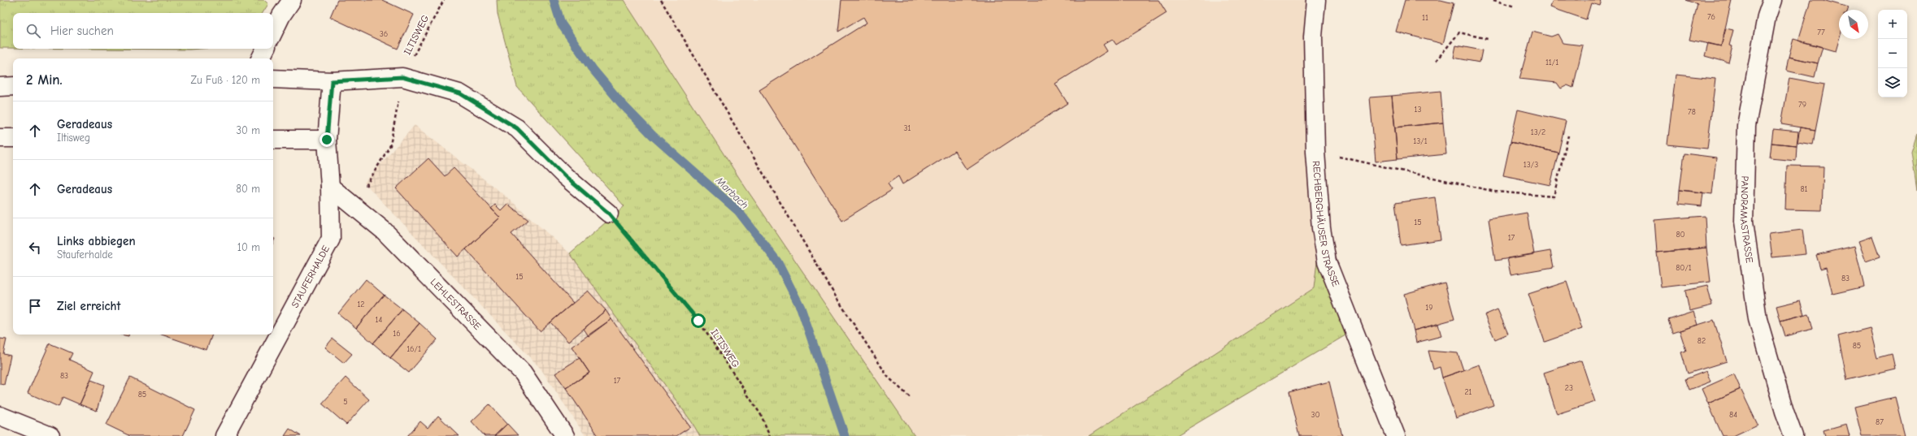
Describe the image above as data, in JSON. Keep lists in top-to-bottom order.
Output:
{
  "streets": {
    "street": [
      "PANORAMASTRASSE",
      "RECHBERGHÄUSER STRASSE",
      "STAUFERHALDE",
      "LEHLESTRASSE"
    ],
    "path": ["ILTISWEG"]
  },
  "crossings": [
    ["ILTISWEG", "LEHLESTRASSE"],
    ["STAUFERHALDE", "LEHLESTRASSE"]
  ],
  "water": ["Marbach"],
  "house_numbers": [
    "76",
    "11",
    "77",
    "36",
    "11/1",
    "79",
    "13",
    "78",
    "31",
    "13/2",
    "13/1",
    "13/3",
    "81",
    "15",
    "80",
    "17",
    "80/1",
    "15",
    "83",
    "12",
    "19",
    "14",
    "16",
    "82",
    "85",
    "16/1",
    "83",
    "17",
    "23",
    "21",
    "85",
    "5",
    "30",
    "84",
    "87"
  ],
  "north": "bottom right",
  "page": {
    "map_buttons": ["+", "−"],
    "search": "Hier suchen",
    "heading": ["2 Min.", "Zu Fuß · 120 m"],
    "list": [
      ["Geradeaus", "Iltisweg", "30 m"],
      ["Geradeaus", "80 m"],
      ["Links abbiegen", "Stauferhalde", "10 m"],
      "Ziel erreicht"
    ]
  }
}
